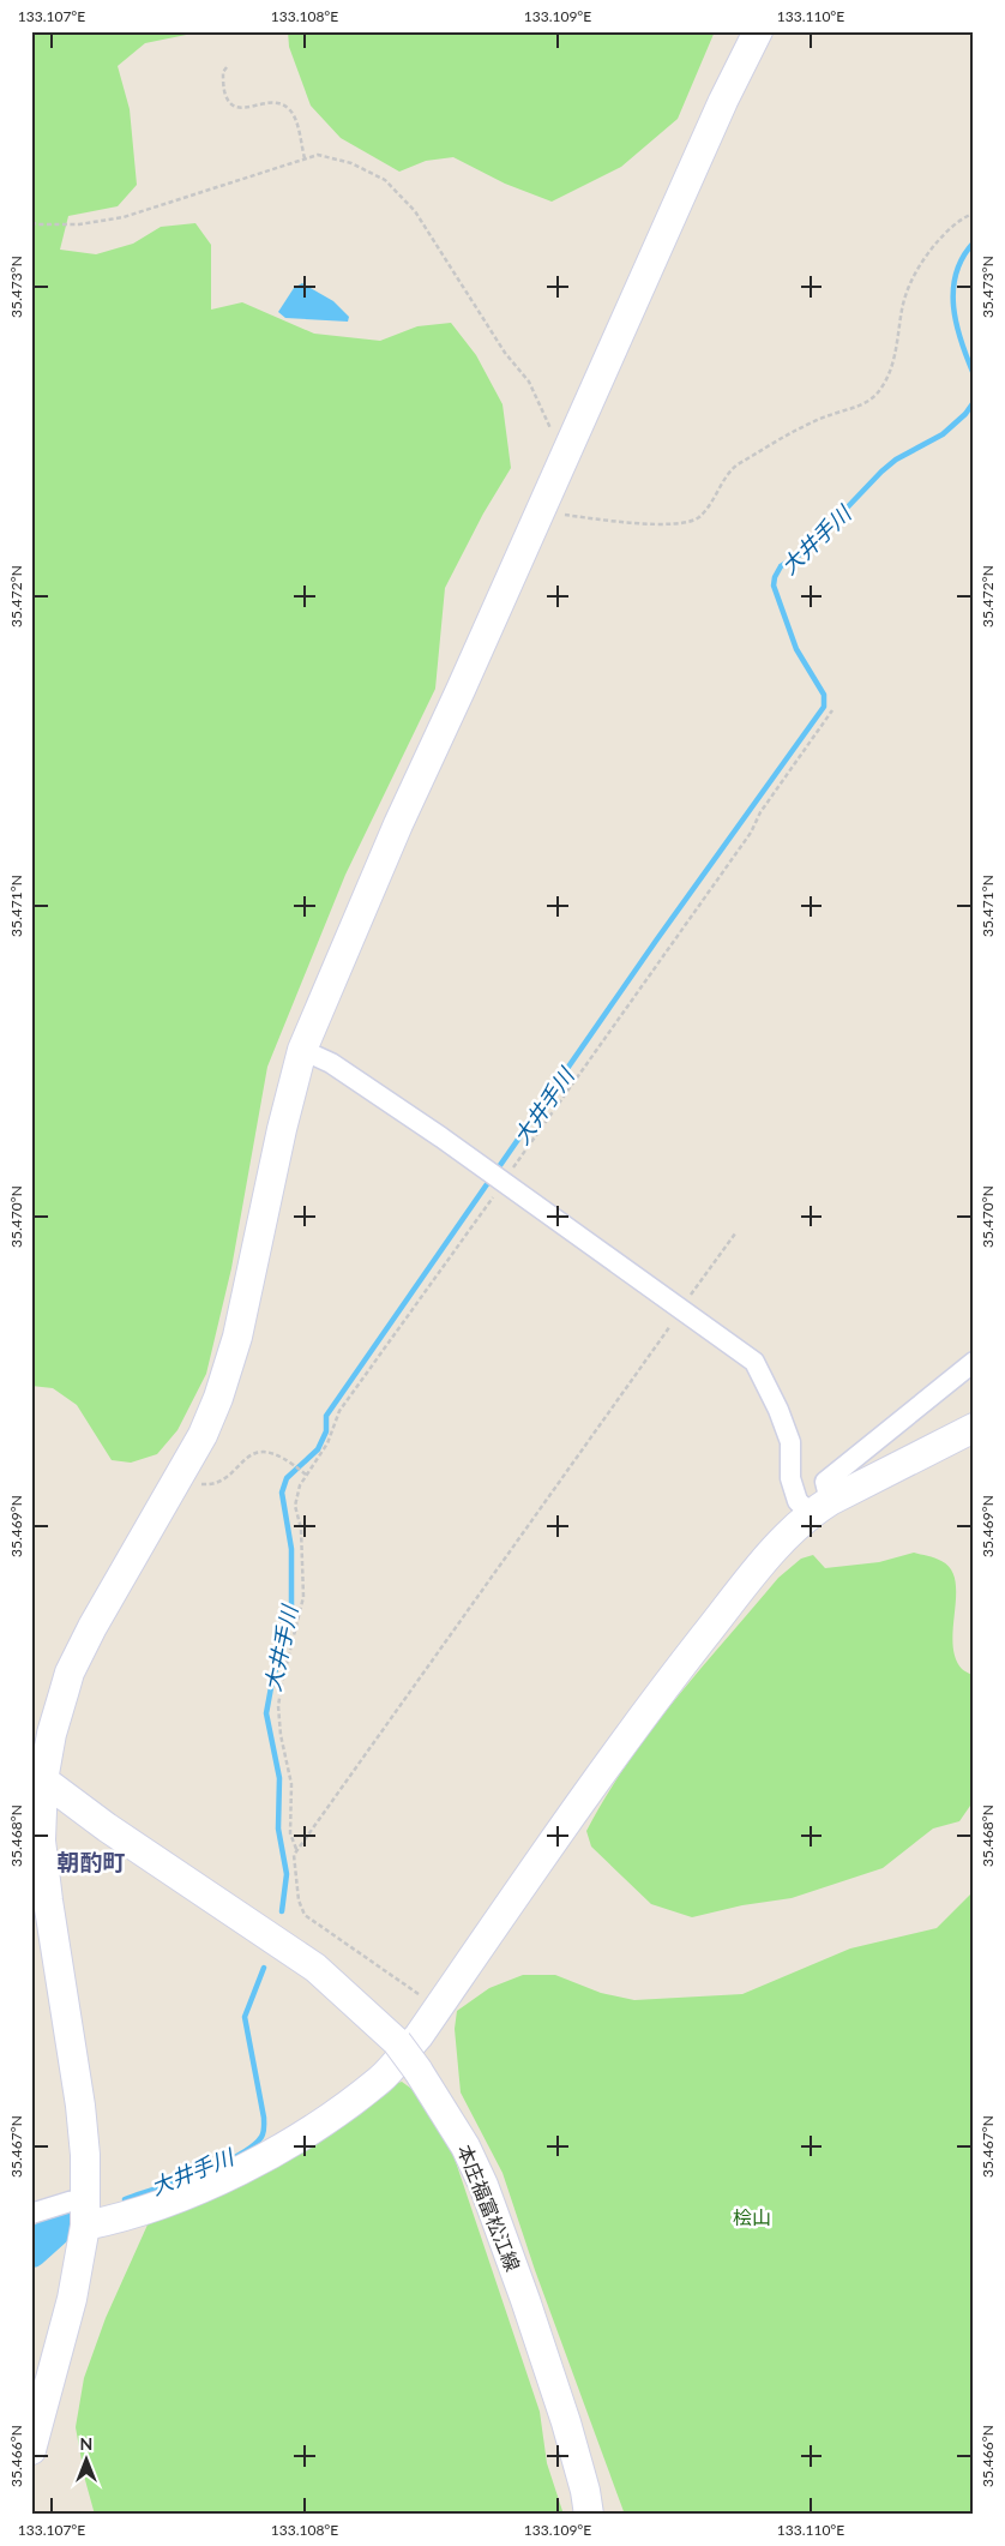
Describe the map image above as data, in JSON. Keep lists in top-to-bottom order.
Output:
{
  "streets": {
    "street": ["本庄福富松江線"]
  },
  "districts": ["朝酌町"],
  "water": ["大井手川"],
  "parks": ["桧山"],
  "north": "top",
  "coordinates": [
    "133.107°E",
    "133.108°E",
    "133.109°E",
    "133.110°E",
    "35.473°N",
    "35.472°N",
    "35.471°N",
    "35.470°N",
    "35.469°N",
    "35.468°N",
    "35.467°N",
    "35.466°N"
  ]
}
